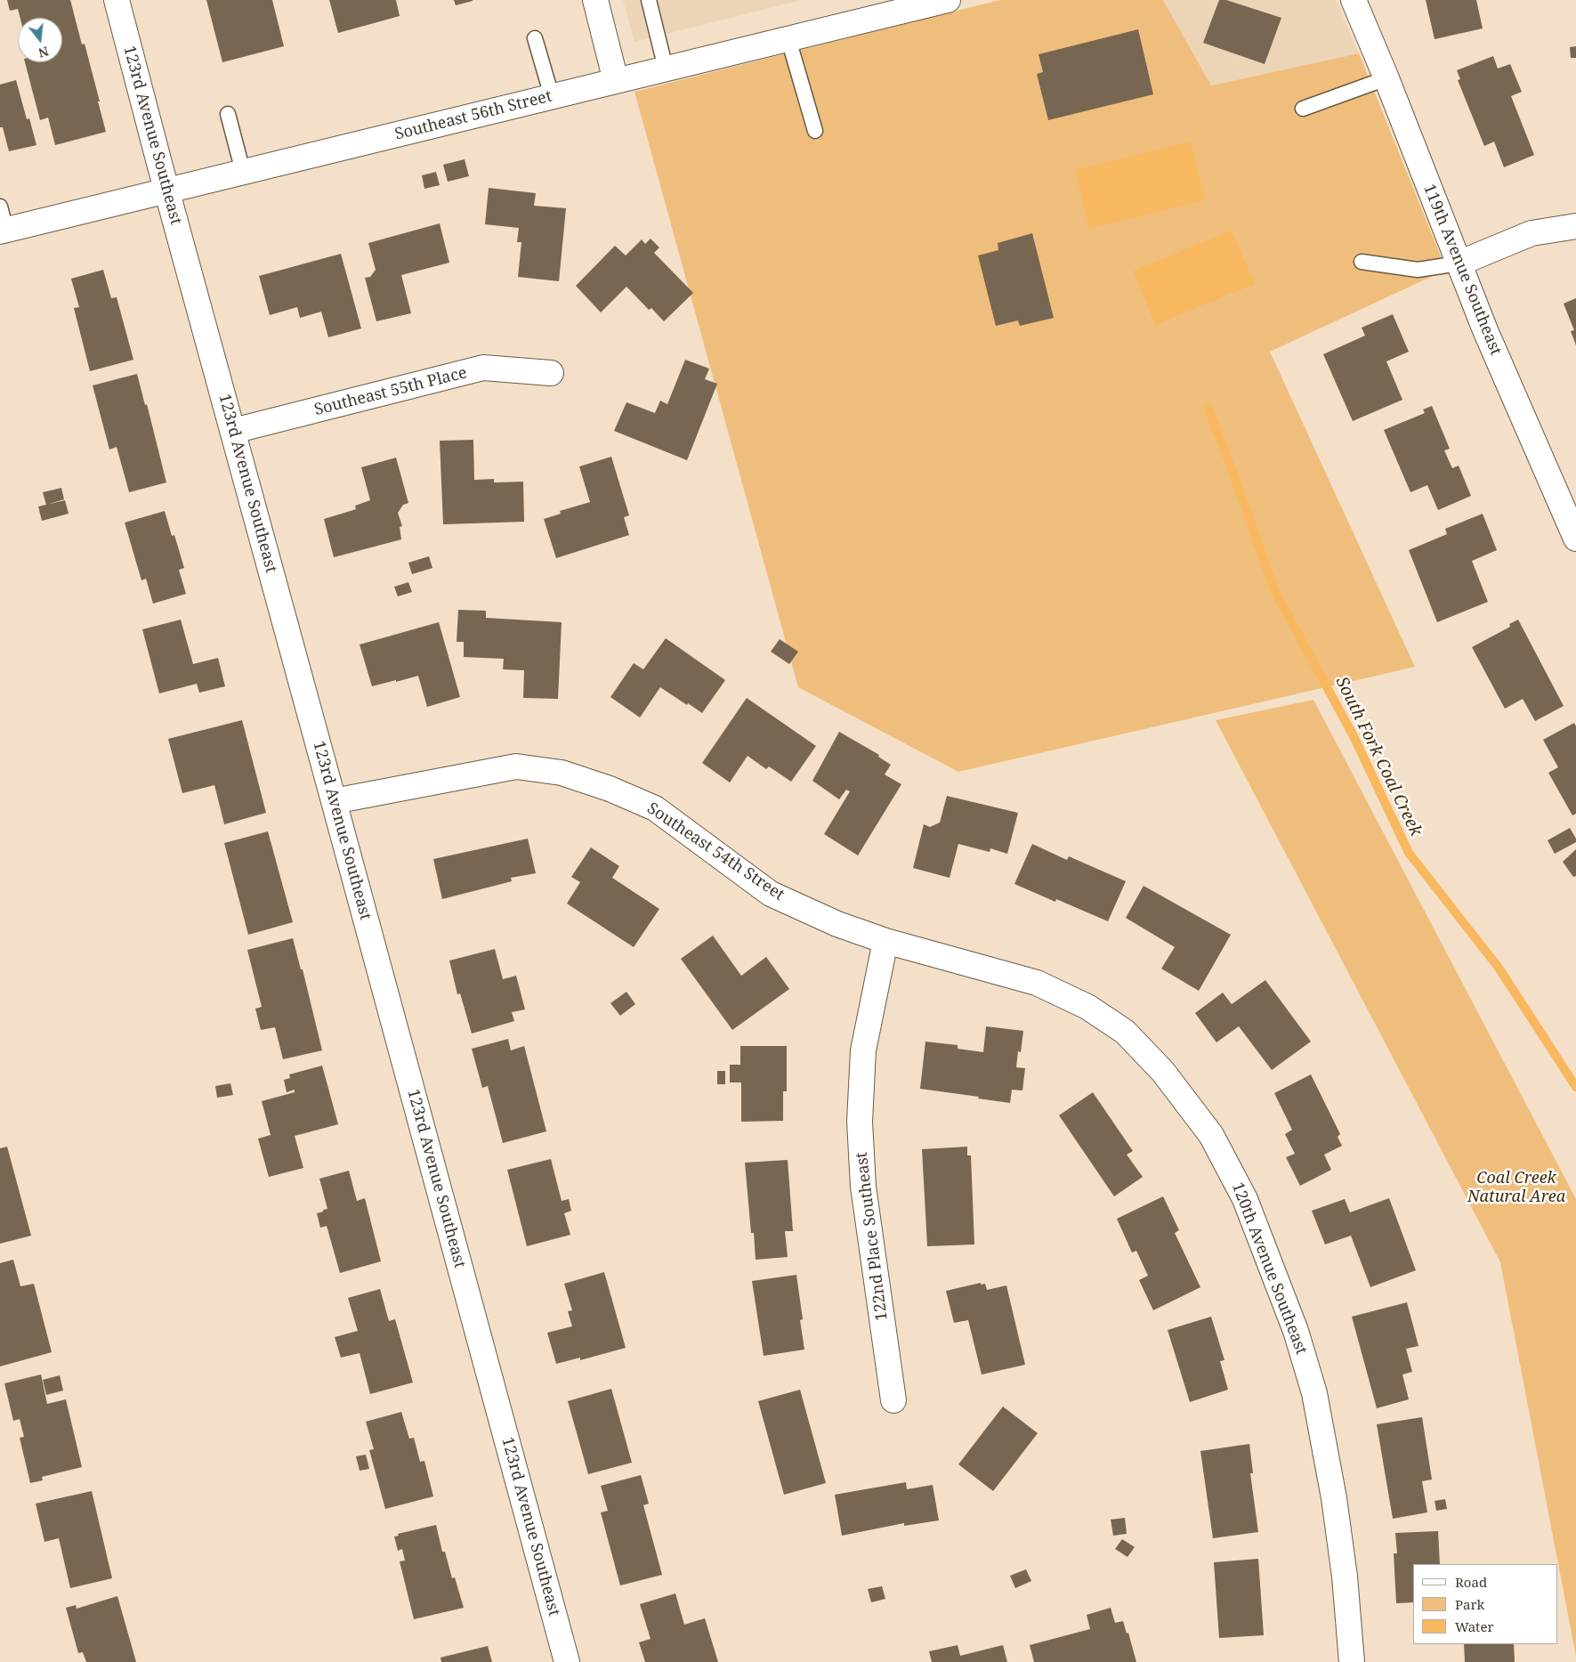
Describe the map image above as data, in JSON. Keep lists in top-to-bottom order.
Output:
{
  "streets": {
    "street": [
      "Southeast 56th Street",
      "123rd Avenue Southeast",
      "119th Avenue Southeast",
      "Southeast 55th Place",
      "Southeast 54th Street",
      "122nd Place Southeast",
      "120th Avenue Southeast"
    ]
  },
  "crossings": [
    ["Southeast 56th Street", "123rd Avenue Southeast"],
    ["123rd Avenue Southeast", "Southeast 55th Place"],
    ["123rd Avenue Southeast", "Southeast 54th Street"],
    ["Southeast 54th Street", "122nd Place Southeast"],
    ["Southeast 54th Street", "120th Avenue Southeast"],
    ["122nd Place Southeast", "120th Avenue Southeast"]
  ],
  "water": ["South Fork Coal Creek"],
  "parks": ["Coal Creek Natural Area"],
  "legend": ["Road", "Park", "Water"],
  "north": "bottom"
}
